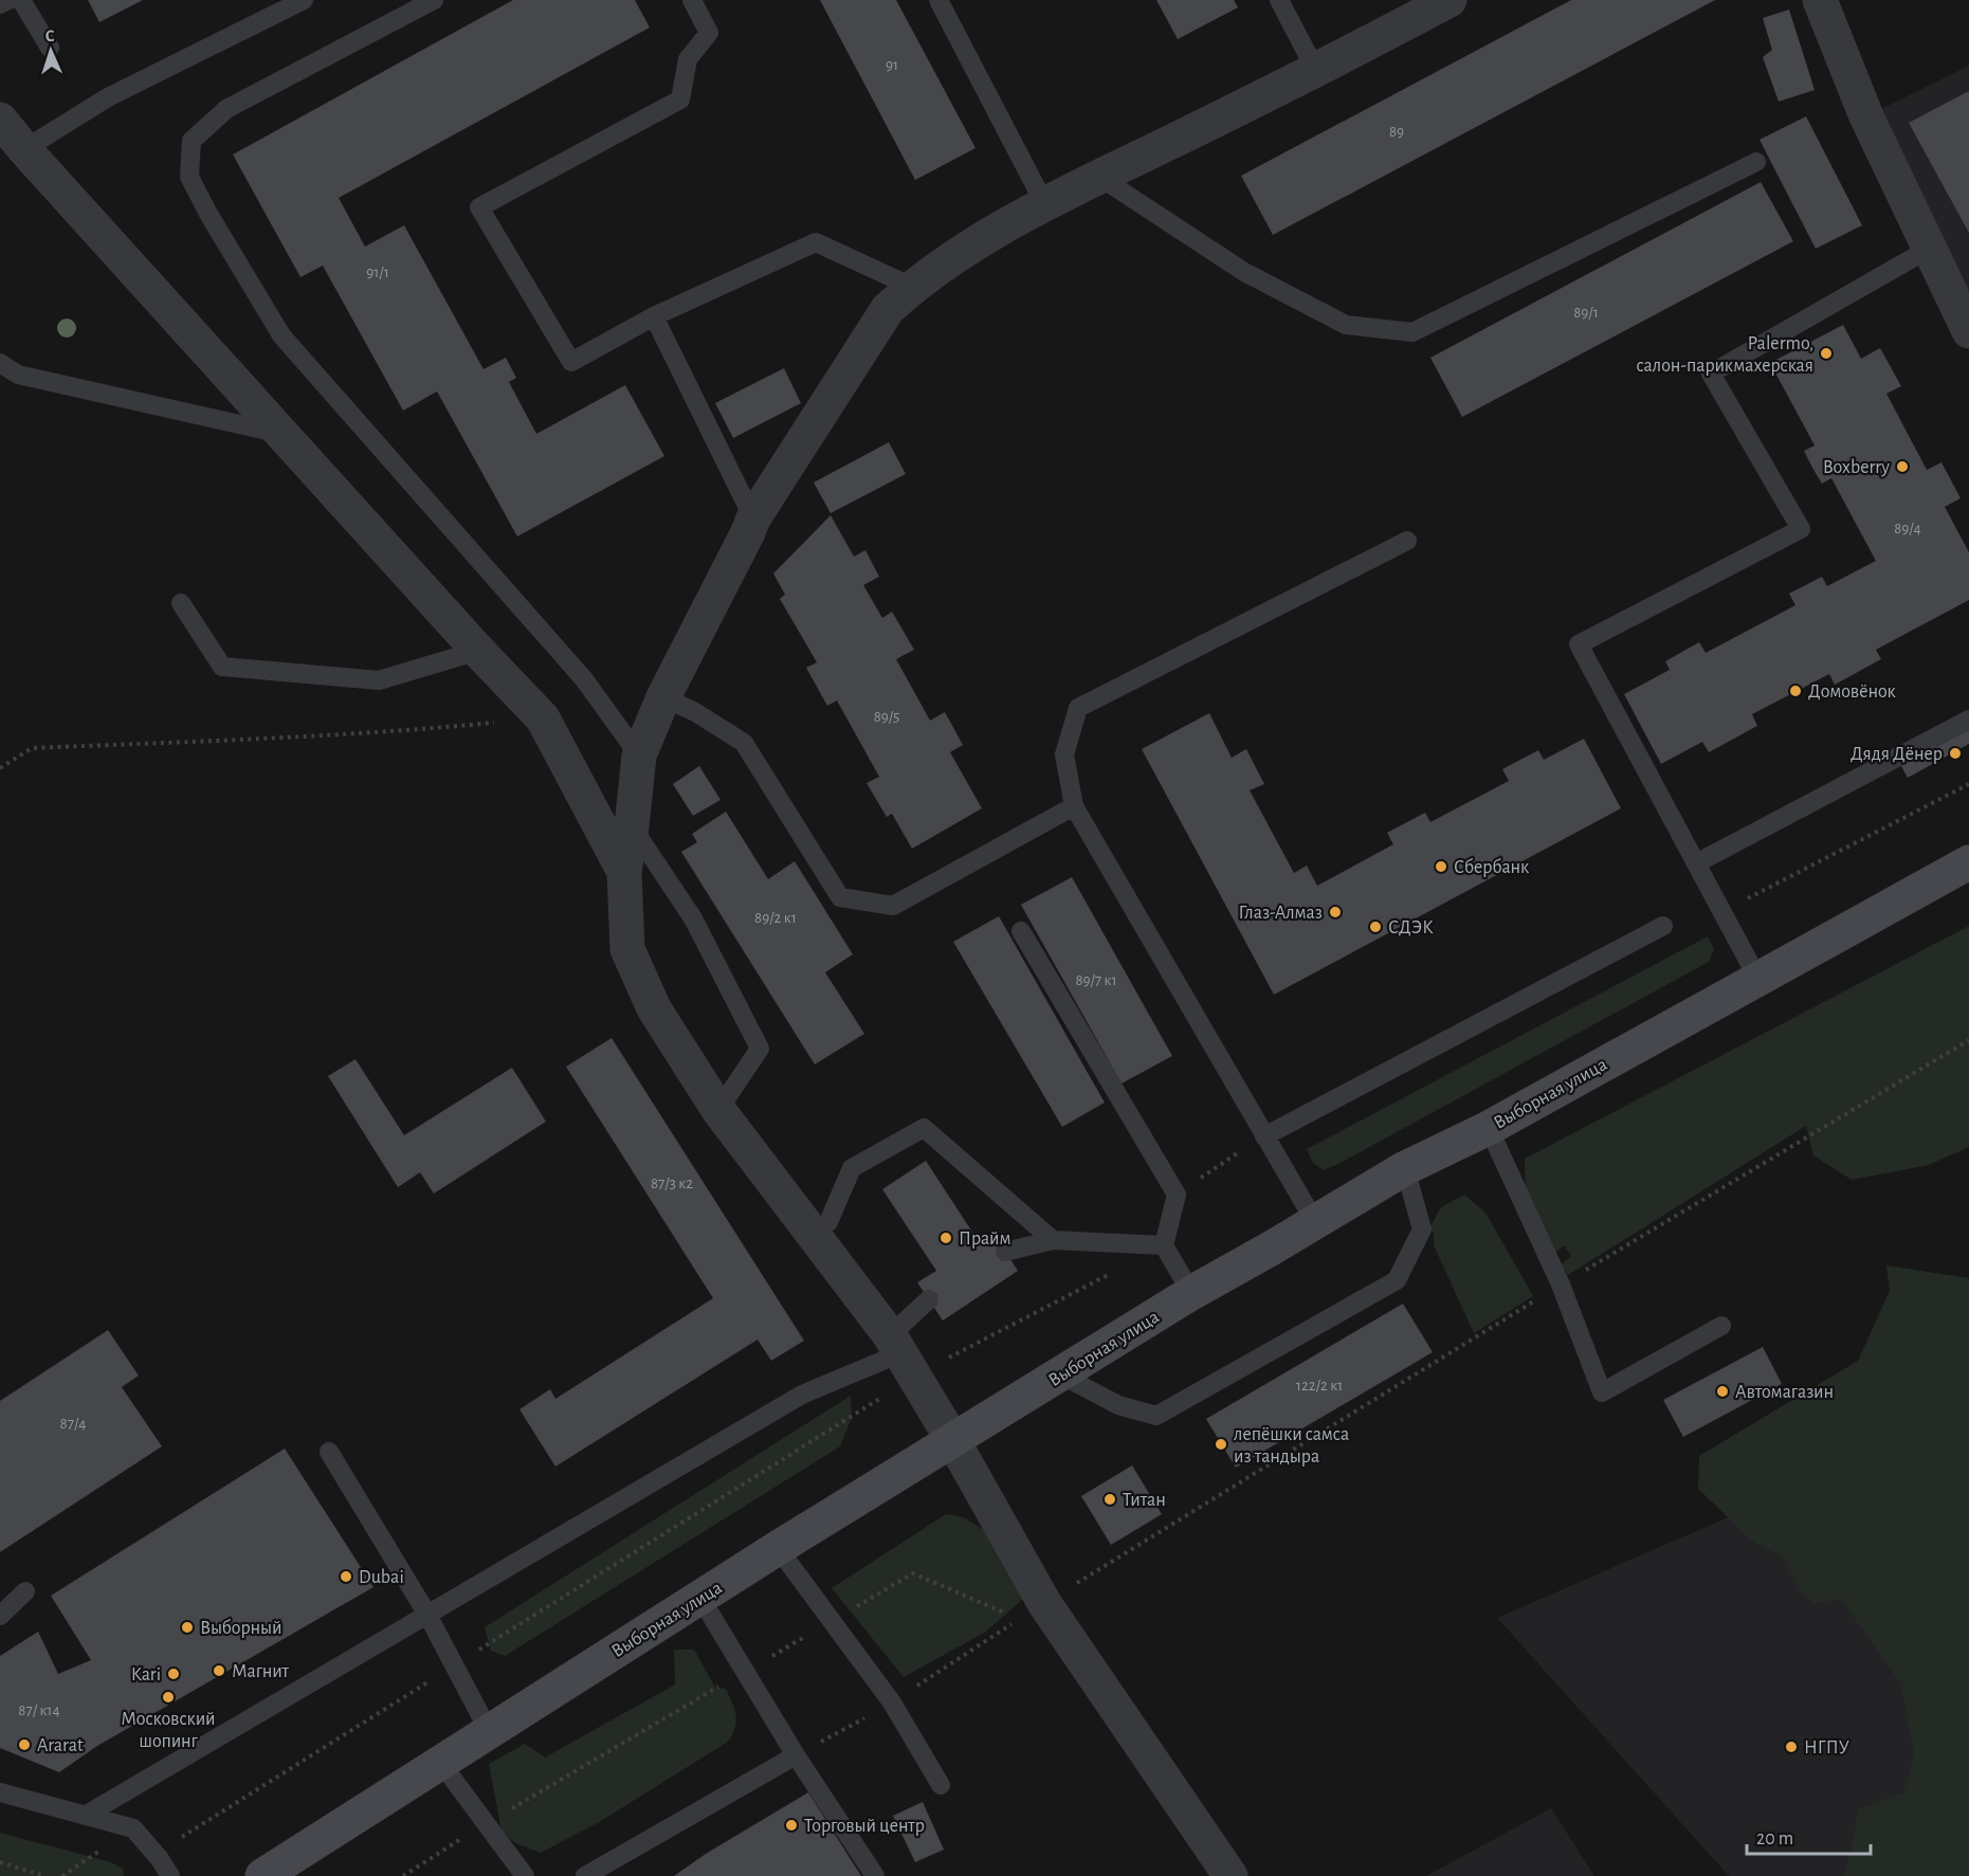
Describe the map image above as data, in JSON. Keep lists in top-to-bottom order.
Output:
{
  "streets": {
    "main road": ["Выборная улица"]
  },
  "places": [
    "Palermo, салон-парикмахерская",
    "Boxberry",
    "Домовёнок",
    "Дядя Дёнер",
    "Сбербанк",
    "Глаз-Алмаз",
    "СДЭК",
    "Прайм",
    "Автомагазин",
    "лепёшки самса из тандыра",
    "Титан",
    "Dubai",
    "Выборный",
    "Магнит",
    "Kari",
    "Московский шопинг",
    "Ararat",
    "НГПУ",
    "Торговый центр"
  ],
  "house_numbers": [
    "91",
    "89",
    "91/1",
    "89/1",
    "89/4",
    "89/5",
    "89/2 к1",
    "89/7 к1",
    "87/3 к2",
    "122/2 к1",
    "87/4",
    "87/ к14"
  ],
  "scale_bar": "20 m",
  "north": "top"
}
